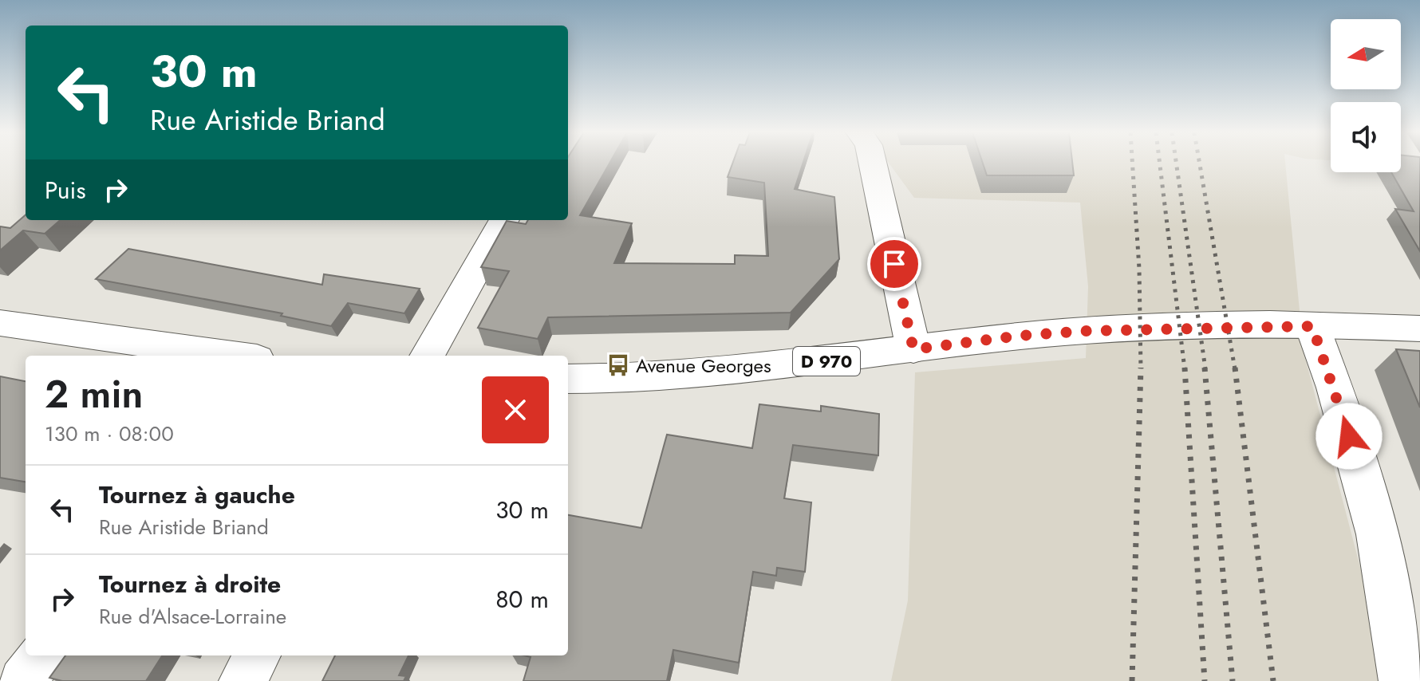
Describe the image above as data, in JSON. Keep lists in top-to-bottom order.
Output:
{
  "streets": {
    "main road": ["D 970"]
  },
  "places": {
    "bus stop": ["Avenue Georges"]
  },
  "north": "left",
  "page": {
    "turn": ["30 m", "Rue Aristide Briand"],
    "then": "Puis",
    "heading": ["2 min", "130 m · 08:00"],
    "list": [
      {
        "name": "Tournez à gauche",
        "note": "Rue Aristide Briand",
        "value": "30 m"
      },
      {
        "name": "Tournez à droite",
        "note": "Rue d'Alsace-Lorraine",
        "value": "80 m"
      }
    ]
  }
}
